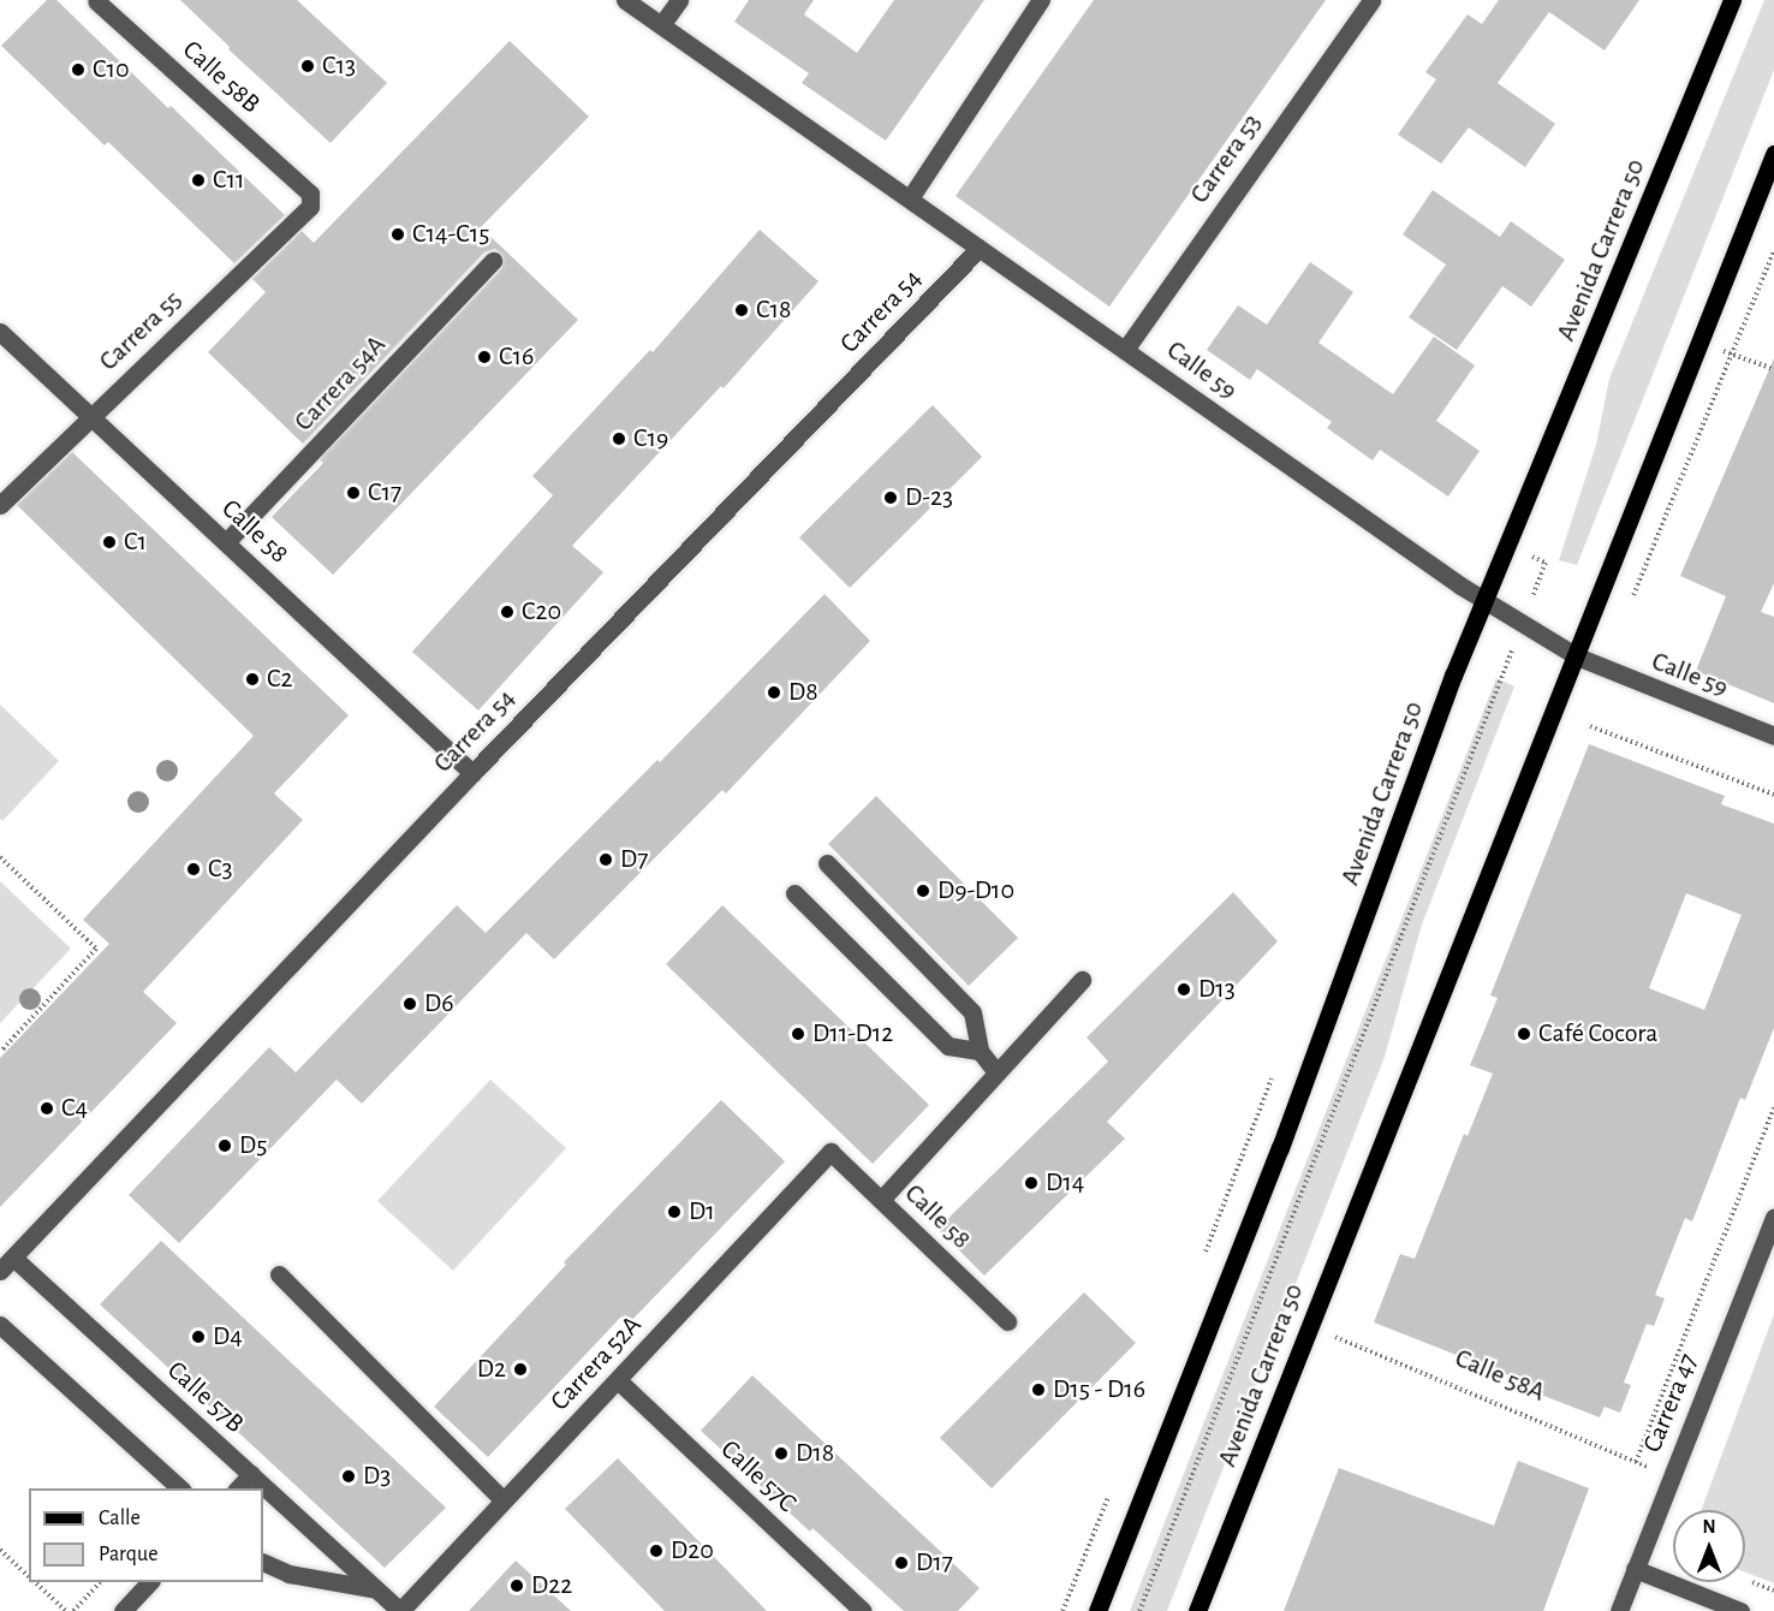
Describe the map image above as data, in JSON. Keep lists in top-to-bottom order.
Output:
{
  "streets": {
    "main road": ["Avenida Carrera 50"],
    "street": [
      "Calle 58B",
      "Carrera 53",
      "Carrera 54",
      "Carrera 55",
      "Calle 59",
      "Carrera 54A",
      "Calle 58",
      "Carrera 52A",
      "Calle 57B",
      "Carrera 47",
      "Calle 57C"
    ],
    "path": ["Calle 58A"]
  },
  "crossings": [
    ["Calle 58B", "Carrera 55"],
    ["Carrera 53", "Calle 59"],
    ["Avenida Carrera 50", "Calle 59"],
    ["Avenida Carrera 50", "Calle 58A"],
    ["Carrera 54", "Calle 59"],
    ["Carrera 54", "Calle 58"],
    ["Carrera 54", "Calle 57B"],
    ["Carrera 55", "Calle 58"],
    ["Carrera 54A", "Calle 58"],
    ["Calle 58", "Carrera 52A"],
    ["Carrera 52A", "Calle 57B"],
    ["Carrera 52A", "Calle 57C"],
    ["Calle 58A", "Carrera 47"]
  ],
  "places": [
    "C13",
    "C10",
    "C11",
    "C14-C15",
    "C18",
    "C16",
    "C19",
    "C17",
    "D-23",
    "C1",
    "C20",
    "C2",
    "D8",
    "D7",
    "C3",
    "D9-D10",
    "D13",
    "D6",
    "D11-D12",
    "Café Cocora",
    "C4",
    "D5",
    "D14",
    "D1",
    "D4",
    "D2",
    "D15 - D16",
    "D18",
    "D3",
    "D20",
    "D17",
    "D22"
  ],
  "legend": ["Calle", "Parque"],
  "north": "top"
}
